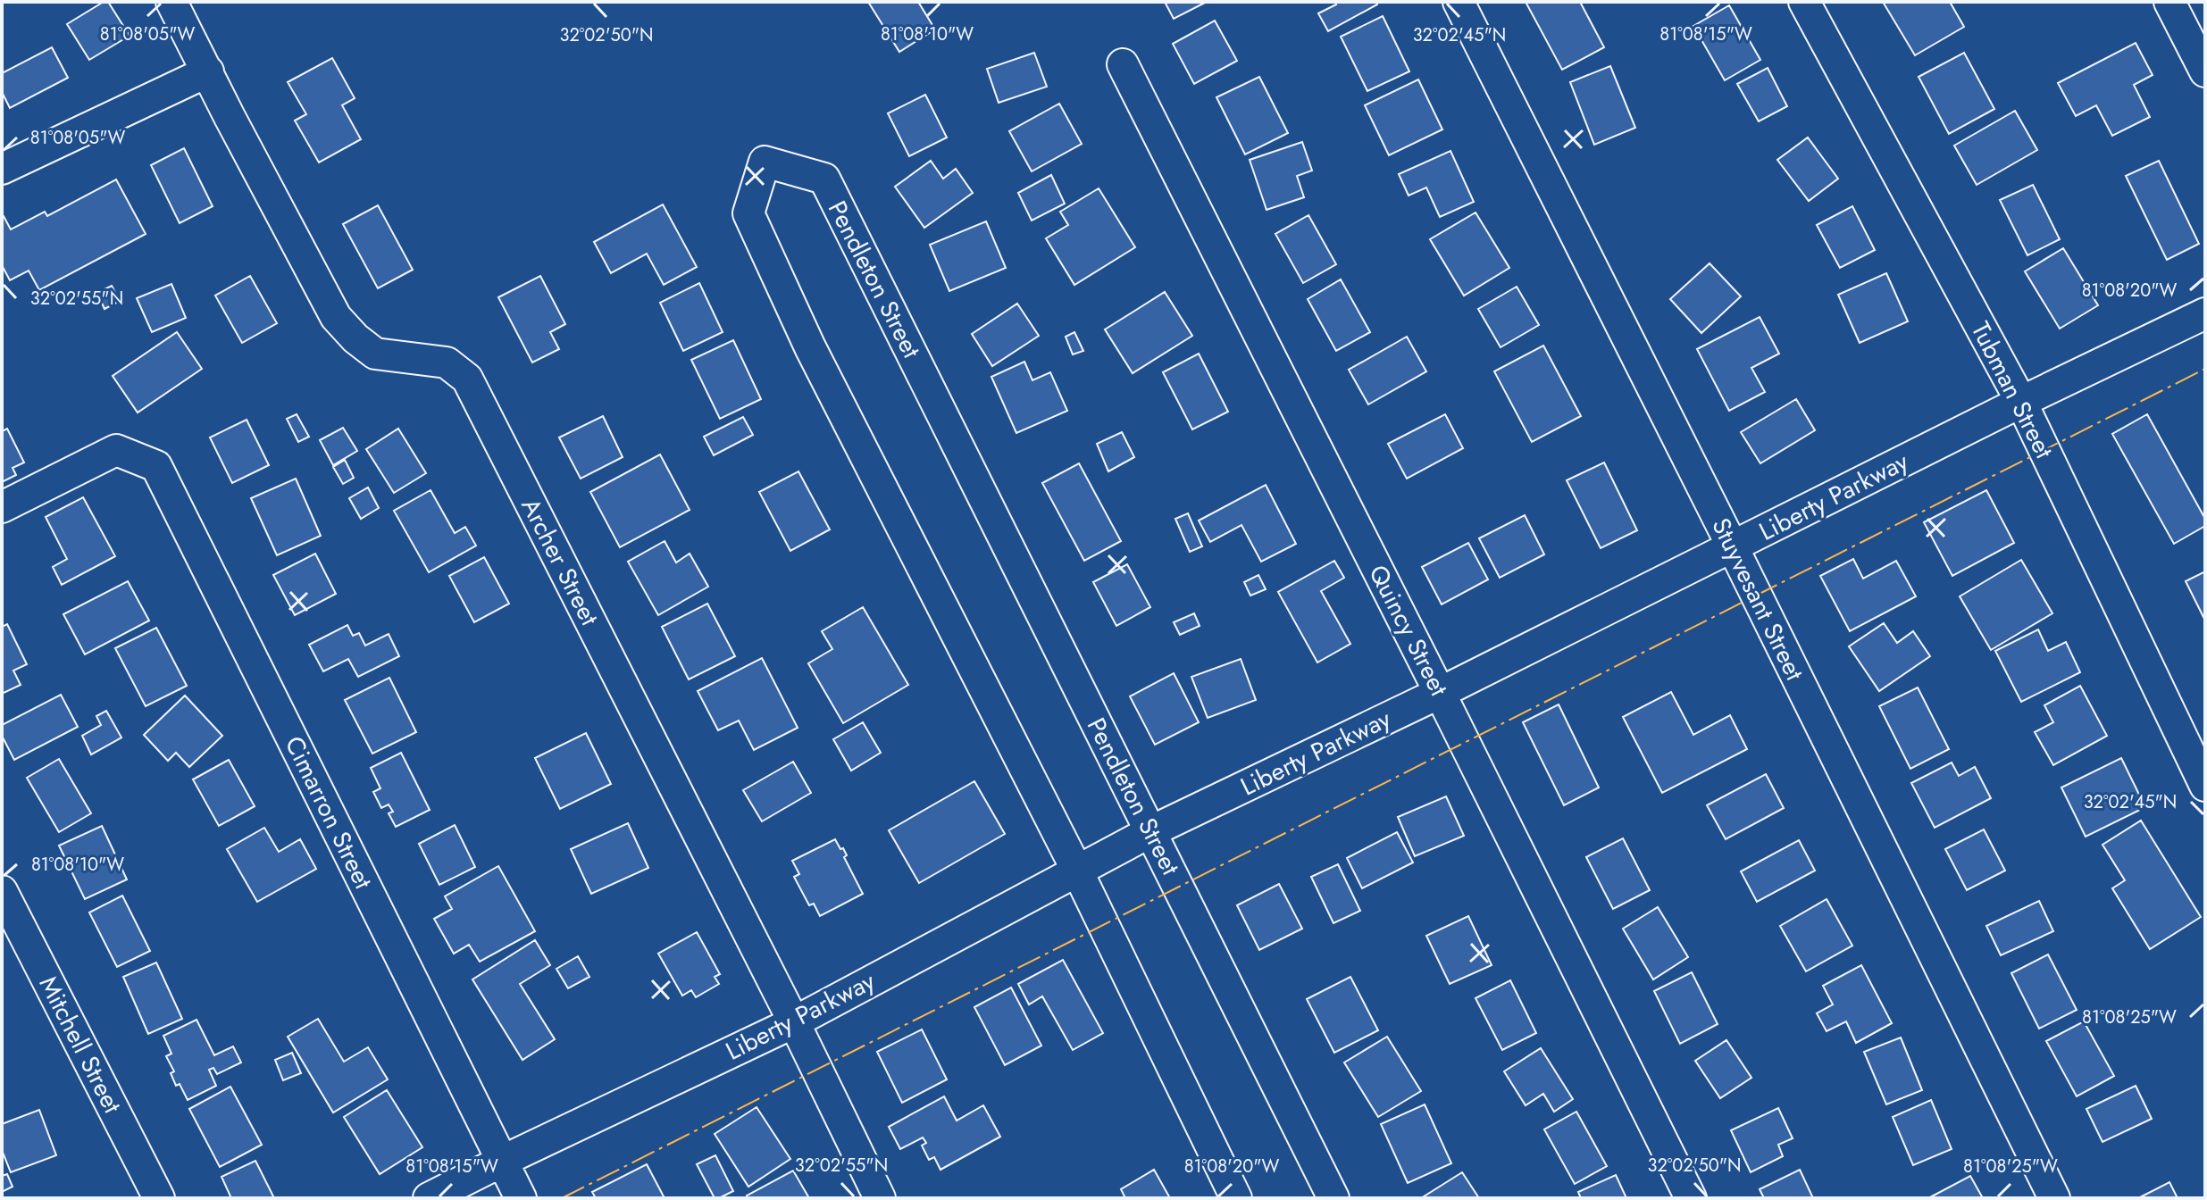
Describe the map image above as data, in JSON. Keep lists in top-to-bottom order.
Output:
{
  "streets": {
    "street": [
      "Pendleton Street",
      "Tubman Street",
      "Liberty Parkway",
      "Archer Street",
      "Stuyvesant Street",
      "Quincy Street",
      "Cimarron Street",
      "Mitchell Street"
    ]
  },
  "crossings": [
    ["Pendleton Street", "Liberty Parkway"],
    ["Tubman Street", "Liberty Parkway"],
    ["Liberty Parkway", "Archer Street"],
    ["Liberty Parkway", "Stuyvesant Street"],
    ["Liberty Parkway", "Quincy Street"],
    ["Liberty Parkway", "Cimarron Street"]
  ],
  "coordinates": [
    "81°08'05\"W",
    "81°08'10\"W",
    "81°08'15\"W",
    "32°02'50\"N",
    "32°02'45\"N",
    "81°08'20\"W",
    "32°02'55\"N",
    "81°08'25\"W"
  ]
}
